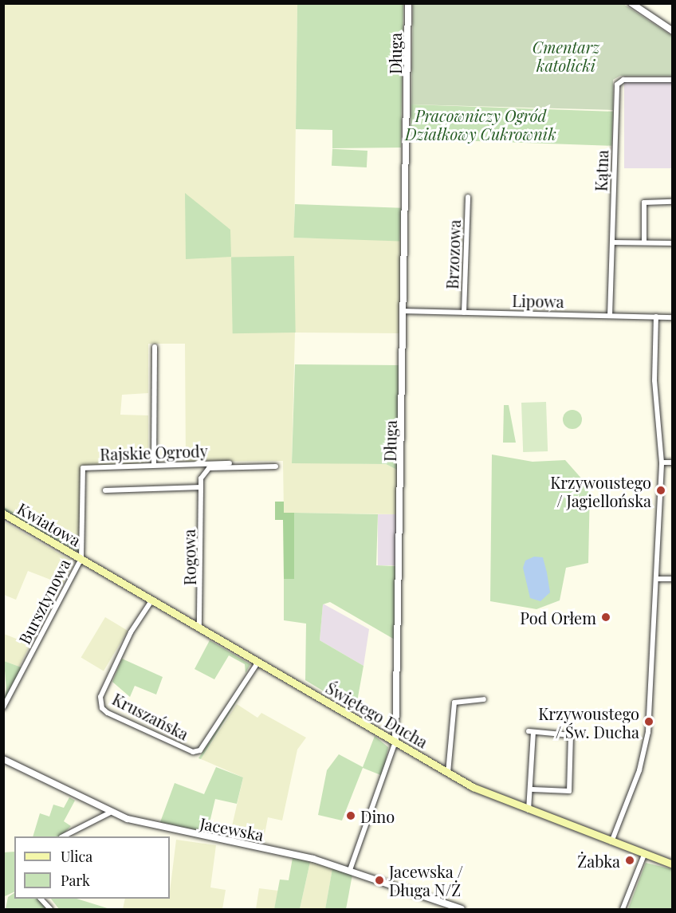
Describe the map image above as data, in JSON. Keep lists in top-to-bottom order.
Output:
{
  "streets": {
    "main road": ["Kwiatowa", "Świętego Ducha"],
    "street": [
      "Długa",
      "Kątna",
      "Brzozowa",
      "Lipowa",
      "Rajskie Ogrody",
      "Rogowa",
      "Bursztynowa",
      "Kruszańska",
      "Jacewska"
    ]
  },
  "crossings": [
    ["Długa", "Lipowa"],
    ["Długa", "Świętego Ducha"],
    ["Długa", "Jacewska"],
    ["Kątna", "Lipowa"],
    ["Brzozowa", "Lipowa"],
    ["Rajskie Ogrody", "Kwiatowa"],
    ["Rajskie Ogrody", "Bursztynowa"],
    ["Rajskie Ogrody", "Świętego Ducha"],
    ["Kwiatowa", "Bursztynowa"],
    ["Kwiatowa", "Świętego Ducha"],
    ["Rogowa", "Świętego Ducha"],
    ["Bursztynowa", "Świętego Ducha"],
    ["Świętego Ducha", "Kruszańska"]
  ],
  "parks": ["Cmentarz katolicki", "Pracowniczy Ogród Działkowy Cukrownik"],
  "places": [
    "Krzywoustego / Jagiellońska",
    "Pod Orłem",
    "Krzywoustego / Św. Ducha",
    "Dino",
    "Żabka",
    "Jacewska / Długa N/Ż"
  ],
  "legend": ["Ulica", "Park"]
}
